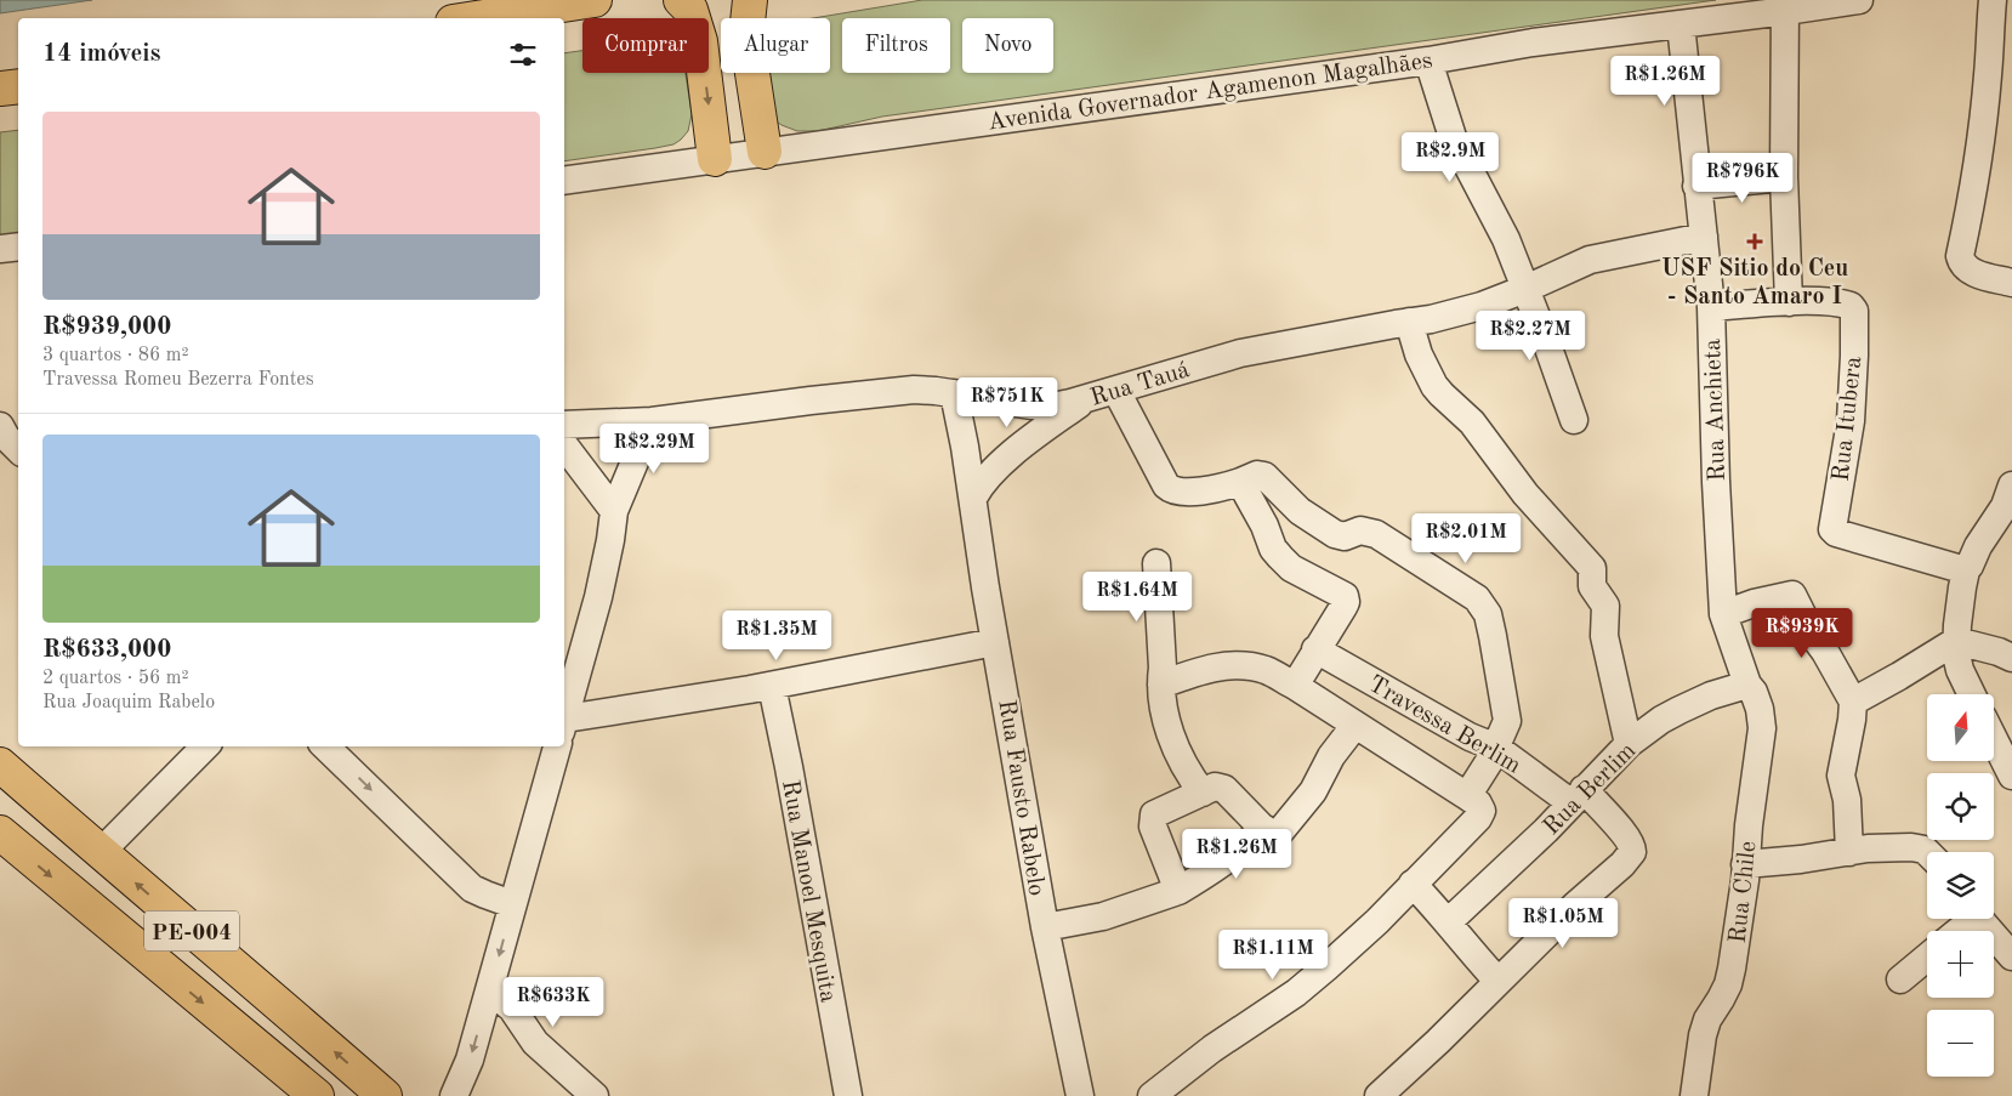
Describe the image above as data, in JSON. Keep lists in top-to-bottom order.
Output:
{
  "streets": {
    "main road": ["PE-004"],
    "street": [
      "Avenida Governador Agamenon Magalhães",
      "Rua Tauá",
      "Rua Anchieta",
      "Rua Itubera",
      "Travessa Berlim",
      "Rua Berlim",
      "Rua Fausto Rabelo",
      "Rua Manoel Mesquita",
      "Rua Chile"
    ]
  },
  "crossings": [
    ["Avenida Governador Agamenon Magalhães", "Rua Anchieta"],
    ["Rua Tauá", "Rua Anchieta"],
    ["Rua Tauá", "Rua Fausto Rabelo"],
    ["Rua Anchieta", "Rua Berlim"],
    ["Rua Anchieta", "Rua Chile"],
    ["Travessa Berlim", "Rua Berlim"],
    ["Rua Berlim", "Rua Chile"]
  ],
  "places": {
    "health": ["USF Sitio do Ceu - Santo Amaro I"]
  },
  "north": "top",
  "page": {
    "chip": [
      "Comprar",
      "Alugar",
      "Filtros",
      "Novo"
    ],
    "heading": "14 imóveis",
    "price": [
      "R$1.26M",
      "R$2.9M",
      "R$796K",
      "R$2.27M",
      "R$751K",
      "R$2.29M",
      "R$2.01M",
      "R$1.64M",
      "R$939K",
      "R$1.35M",
      "R$1.26M",
      "R$1.05M",
      "R$1.11M",
      "R$633K"
    ],
    "list": [
      {
        "name": "R$939,000",
        "note": "3 quartos · 86 m² · Travessa Romeu Bezerra Fontes"
      },
      {
        "name": "R$633,000",
        "note": "2 quartos · 56 m² · Rua Joaquim Rabelo"
      }
    ],
    "map_buttons": ["+", "−"]
  }
}
